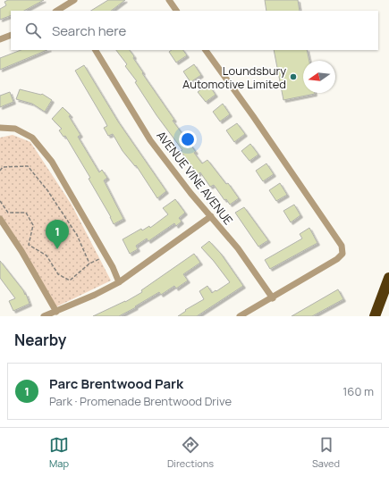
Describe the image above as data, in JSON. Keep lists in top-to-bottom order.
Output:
{
  "streets": {
    "street": ["AVENUE VINE AVENUE"]
  },
  "places": ["Loundsbury Automotive Limited"],
  "north": "left",
  "page": {
    "search": "Search here",
    "pins": "1",
    "heading": "Nearby",
    "list": [
      {
        "mark": "1",
        "name": "Parc Brentwood Park",
        "note": "Park · Promenade Brentwood Drive",
        "value": "160 m"
      }
    ],
    "nav": ["Map", "Directions", "Saved"]
  }
}
